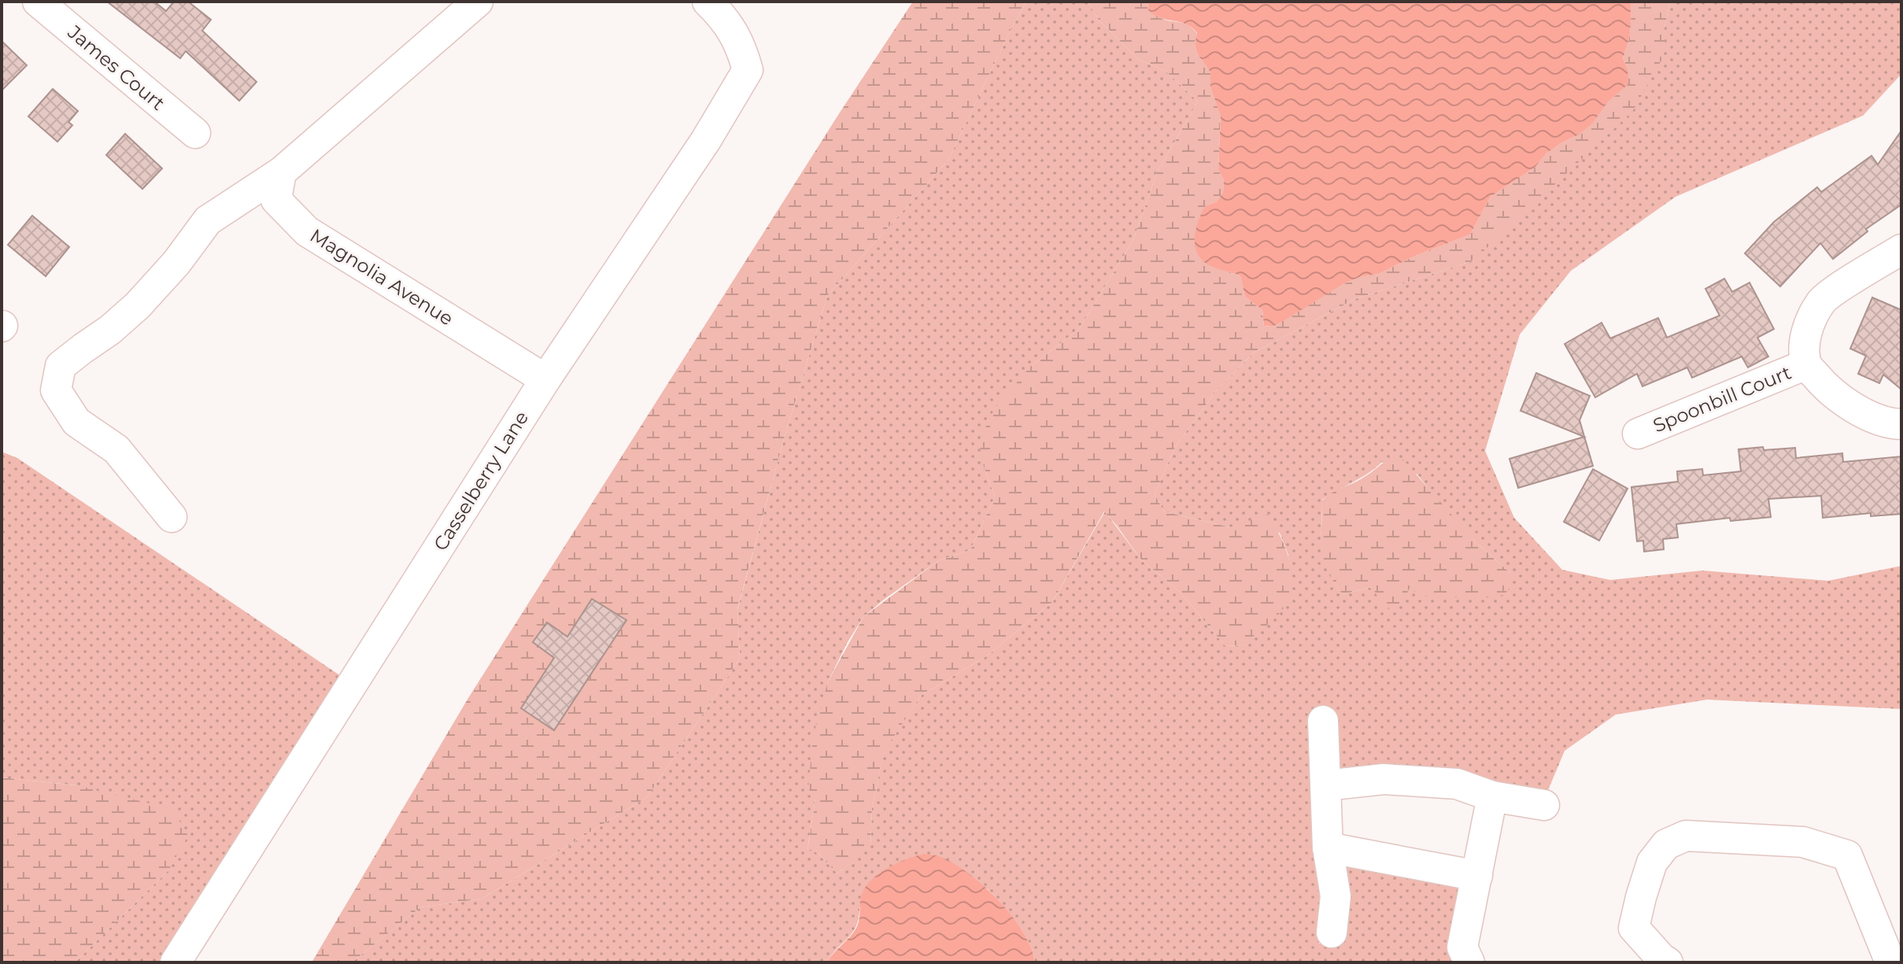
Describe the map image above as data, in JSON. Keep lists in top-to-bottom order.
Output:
{
  "streets": {
    "street": [
      "James Court",
      "Magnolia Avenue",
      "Spoonbill Court",
      "Casselberry Lane"
    ]
  },
  "crossings": [
    ["Magnolia Avenue", "Casselberry Lane"]
  ]
}
